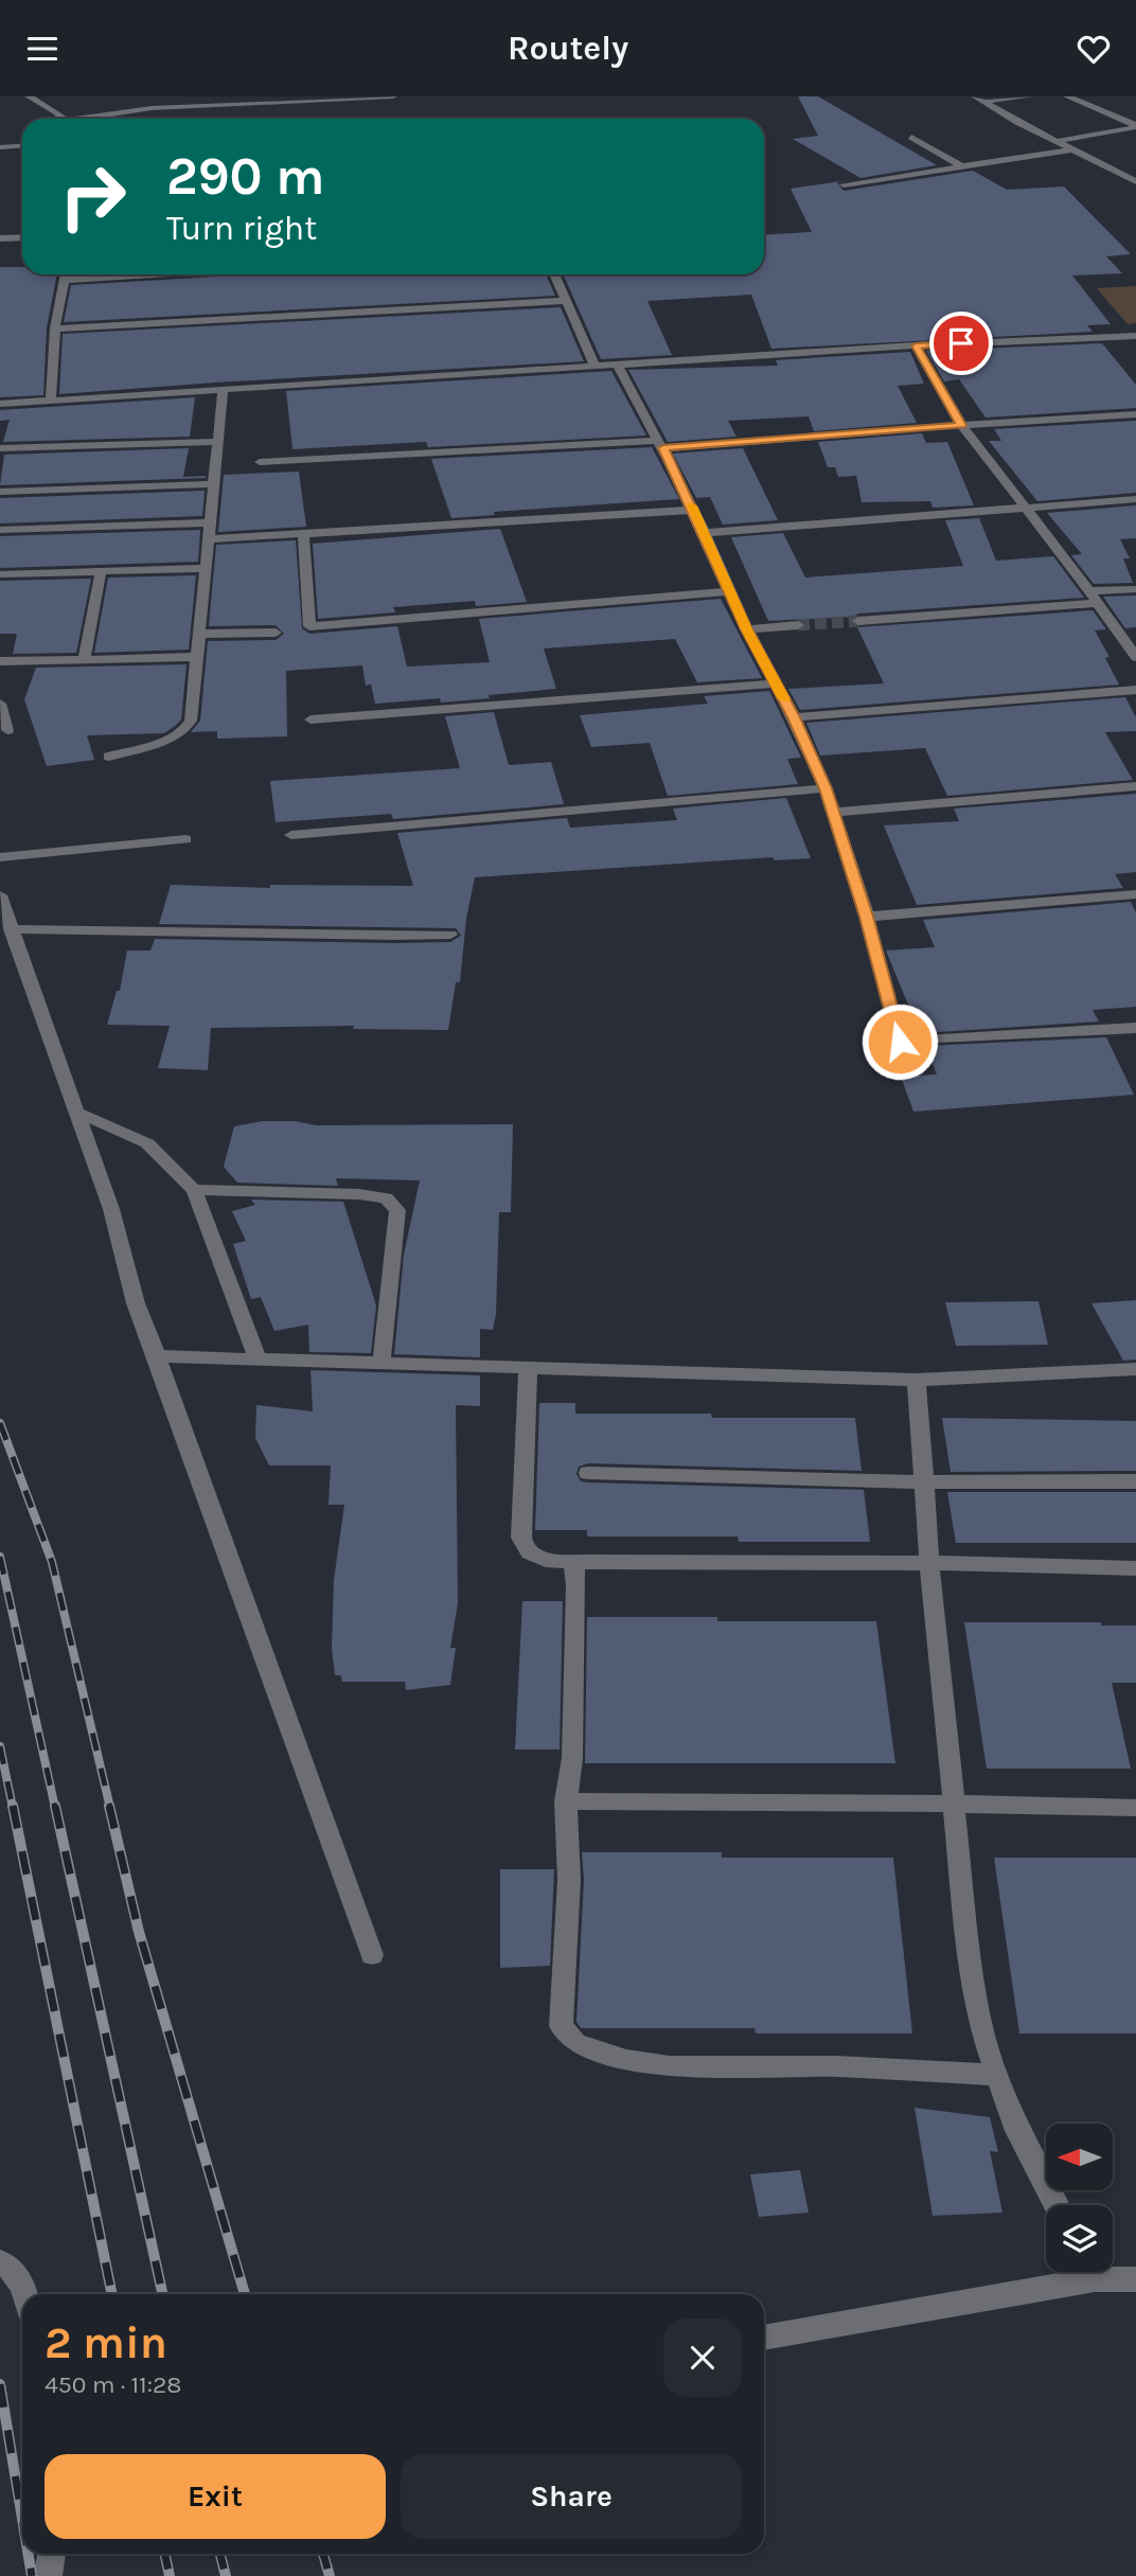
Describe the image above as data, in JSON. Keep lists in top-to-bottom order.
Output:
{
  "north": "left",
  "page": {
    "header": "Routely",
    "turn": ["290 m", "Turn right"],
    "heading": ["2 min", "450 m · 11:28"],
    "buttons": ["Exit", "Share"]
  }
}
